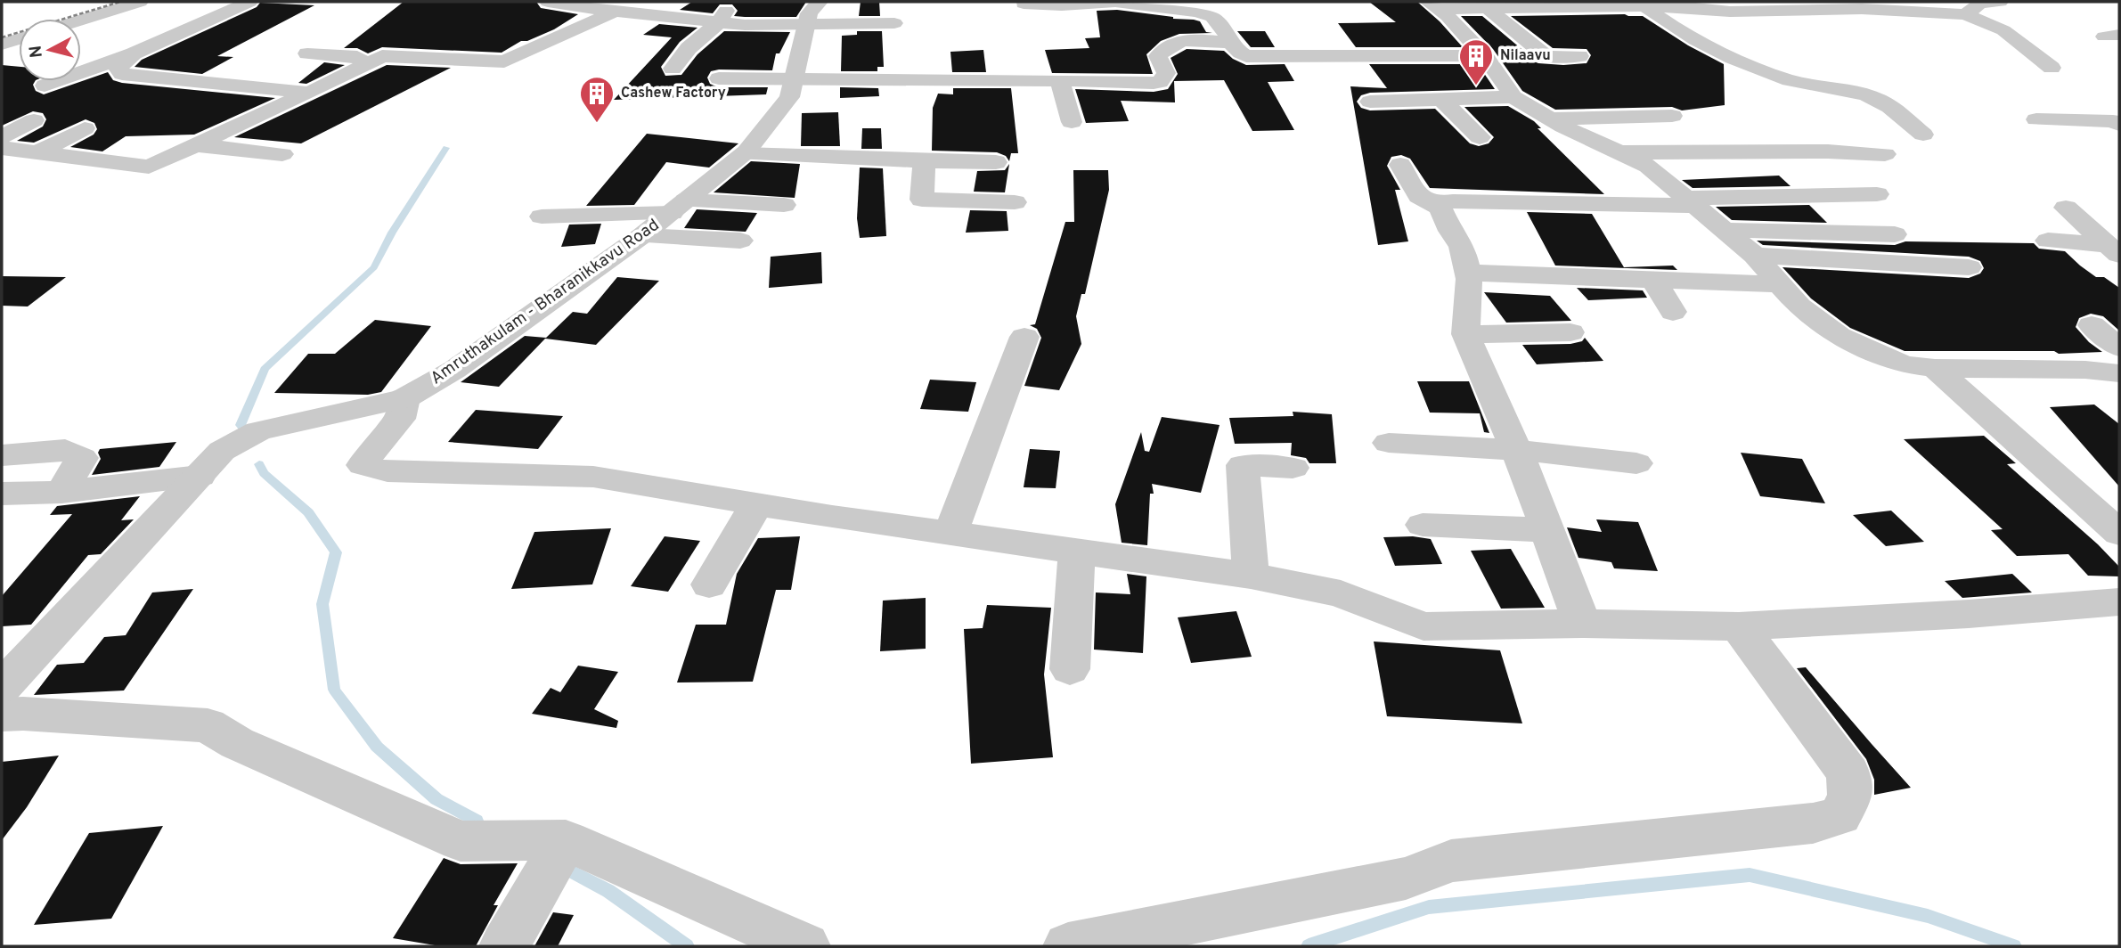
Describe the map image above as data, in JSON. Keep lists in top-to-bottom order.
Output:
{
  "streets": {
    "street": ["Amruthakulam - Bharanikkavu Road"]
  },
  "places": {
    "building": ["Nilaavu", "Cashew Factory"]
  },
  "north": "left"
}
